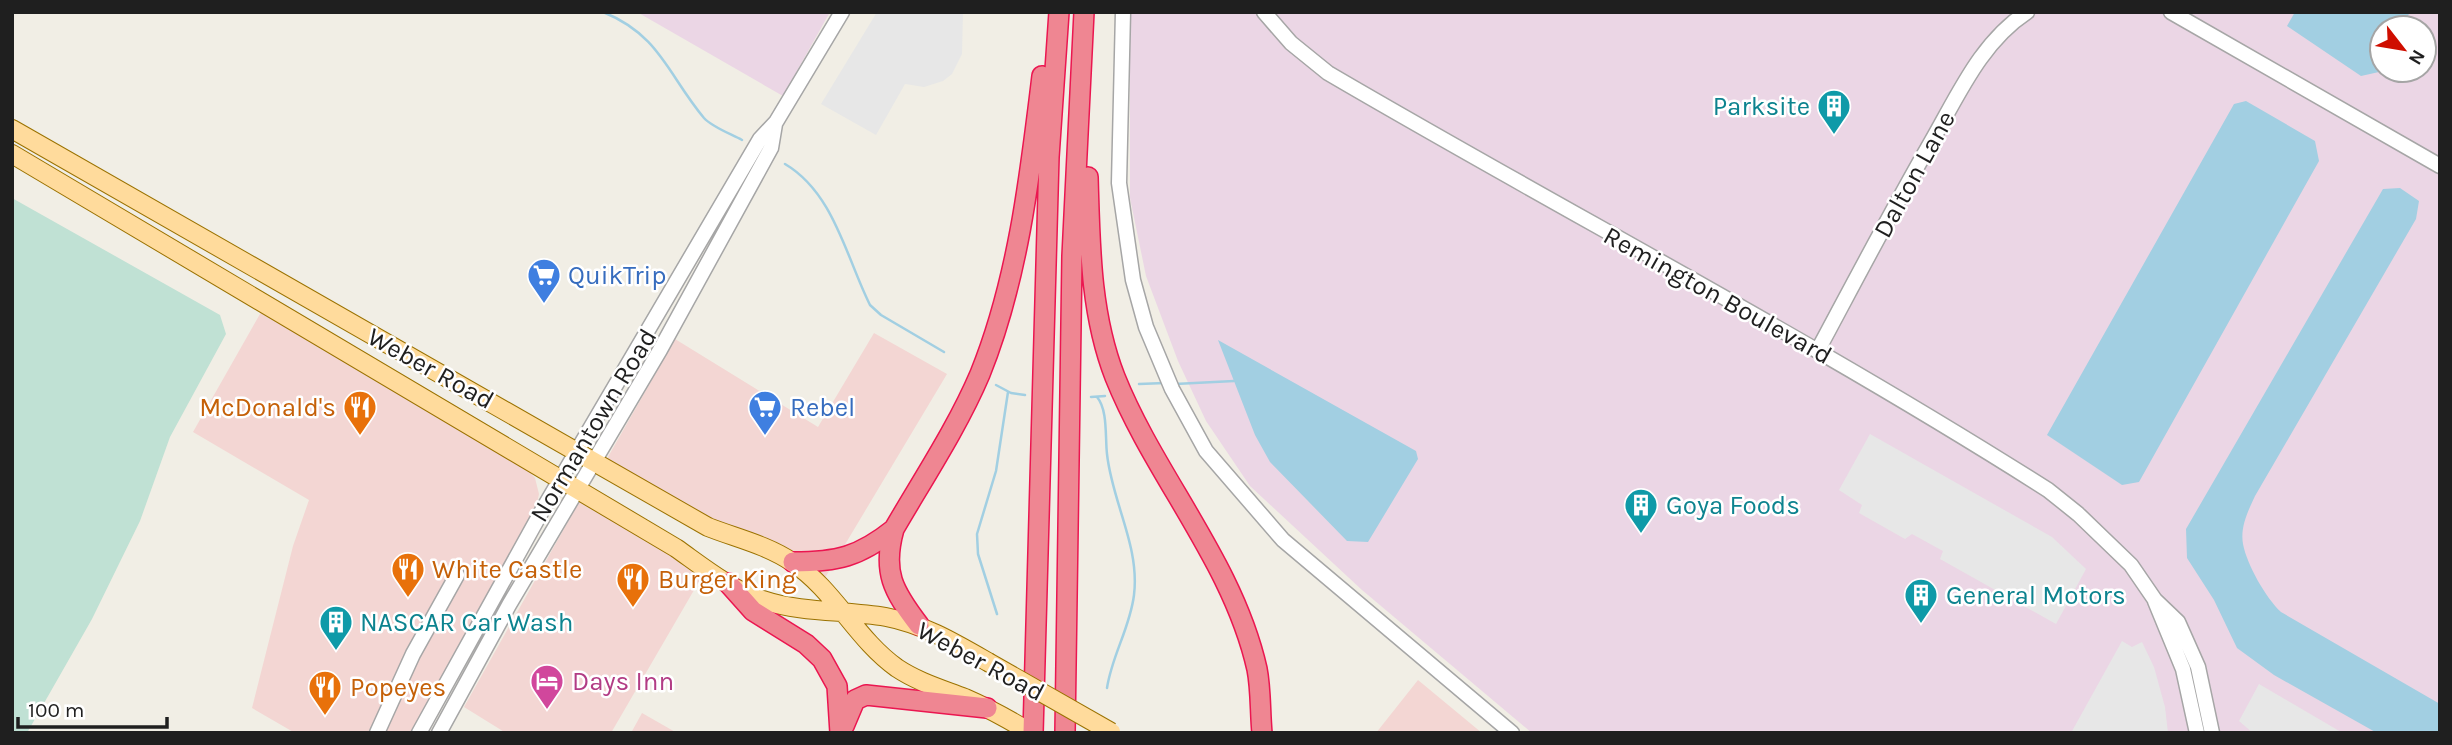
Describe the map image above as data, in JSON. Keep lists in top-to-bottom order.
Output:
{
  "streets": {
    "main road": ["Weber Road"],
    "street": ["Dalton Lane", "Remington Boulevard", "Normantown Road"]
  },
  "crossings": [
    ["Dalton Lane", "Remington Boulevard"],
    ["Weber Road", "Normantown Road"]
  ],
  "places": {
    "building": [
      "Parksite",
      "Goya Foods",
      "General Motors",
      "NASCAR Car Wash"
    ],
    "supermarket": ["QuikTrip", "Rebel"],
    "restaurant": [
      "McDonald's",
      "White Castle",
      "Burger King",
      "Popeyes"
    ],
    "hotel": ["Days Inn"]
  },
  "scale_bar": "100 m",
  "north": "bottom right"
}
